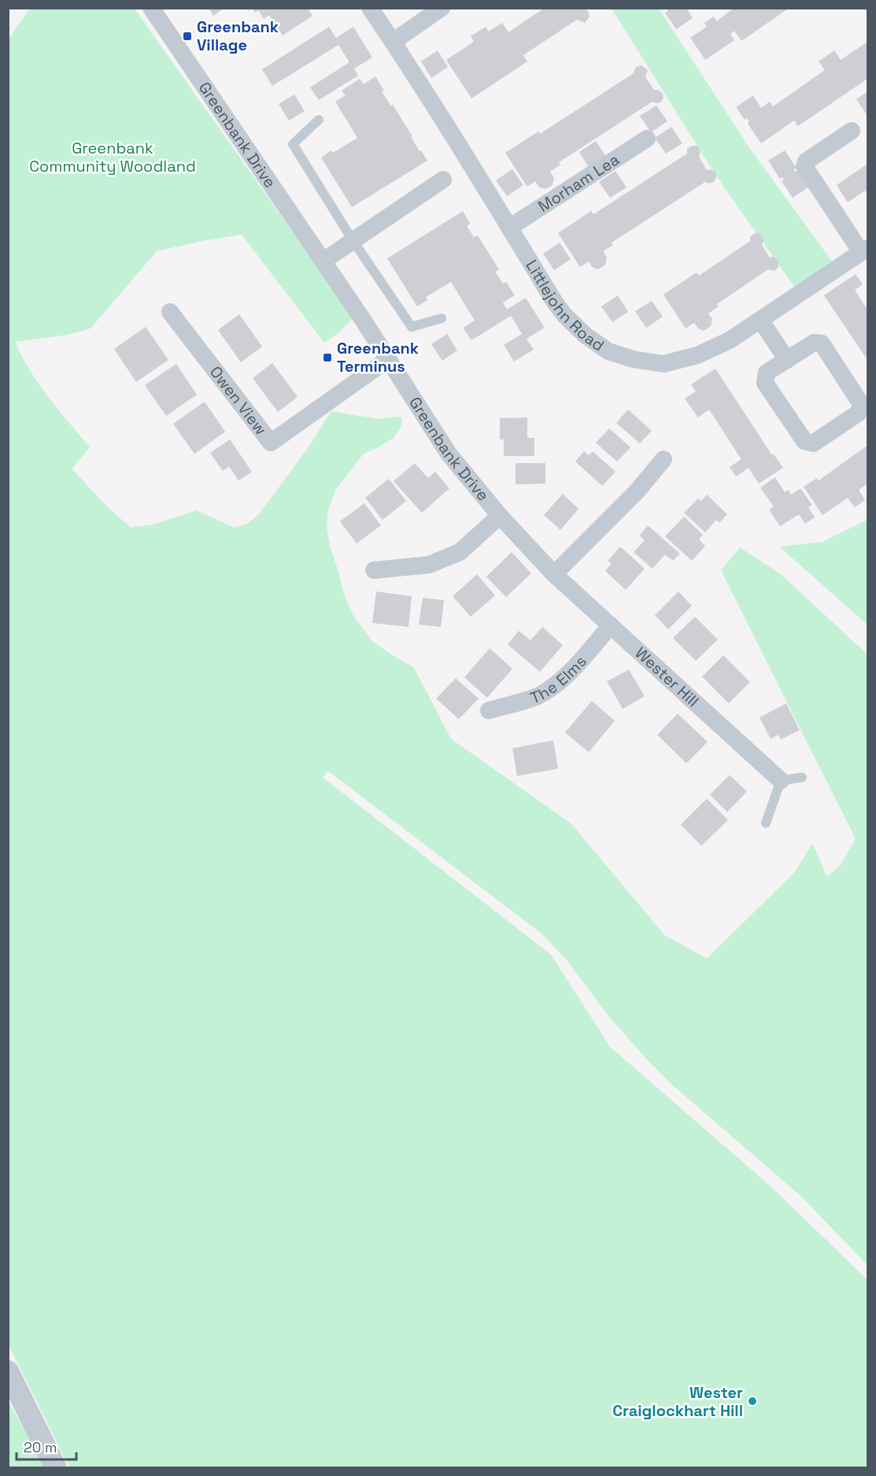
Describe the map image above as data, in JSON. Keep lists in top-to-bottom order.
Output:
{
  "streets": {
    "street": [
      "Greenbank Drive",
      "Morham Lea",
      "Littlejohn Road",
      "Owen View",
      "The Elms",
      "Wester Hill"
    ]
  },
  "crossings": [
    ["Greenbank Drive", "Owen View"],
    ["Greenbank Drive", "Wester Hill"],
    ["Morham Lea", "Littlejohn Road"],
    ["The Elms", "Wester Hill"]
  ],
  "parks": ["Greenbank Community Woodland"],
  "places": {
    "transit": ["Greenbank Village", "Greenbank Terminus"],
    "other": ["Wester Craiglockhart Hill"]
  },
  "scale_bar": "20 m"
}
